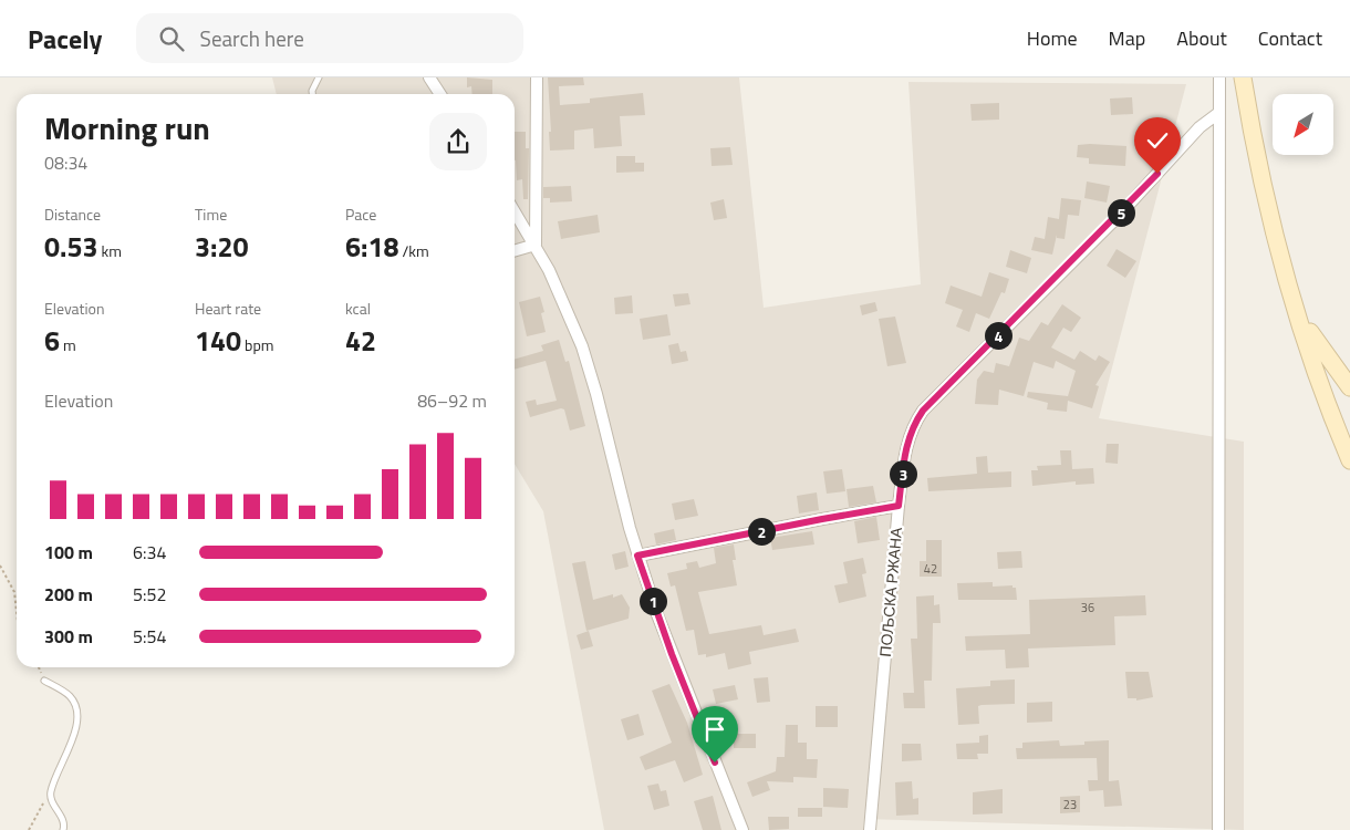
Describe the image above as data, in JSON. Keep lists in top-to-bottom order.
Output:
{
  "streets": {
    "street": ["ПОЉСКА РЖАНА"]
  },
  "house_numbers": ["42", "36", "23"],
  "north": "bottom left",
  "page": {
    "header": "Pacely",
    "search": "Search here",
    "nav": [
      "Home",
      "Map",
      "About",
      "Contact"
    ],
    "heading": ["Morning run", "08:34"],
    "stats": [
      ["Distance", "0.53 km"],
      ["Time", "3:20"],
      ["Pace", "6:18 /km"],
      ["Elevation", "6 m"],
      ["Heart rate", "140 bpm"],
      ["kcal", "42"]
    ],
    "pins": [
      "5",
      "4",
      "3",
      "2",
      "1"
    ],
    "chart": ["Elevation", "86–92 m"],
    "list": [
      {
        "name": "100 m",
        "note": "6:34"
      },
      {
        "name": "200 m",
        "note": "5:52"
      },
      {
        "name": "300 m",
        "note": "5:54"
      }
    ]
  }
}
